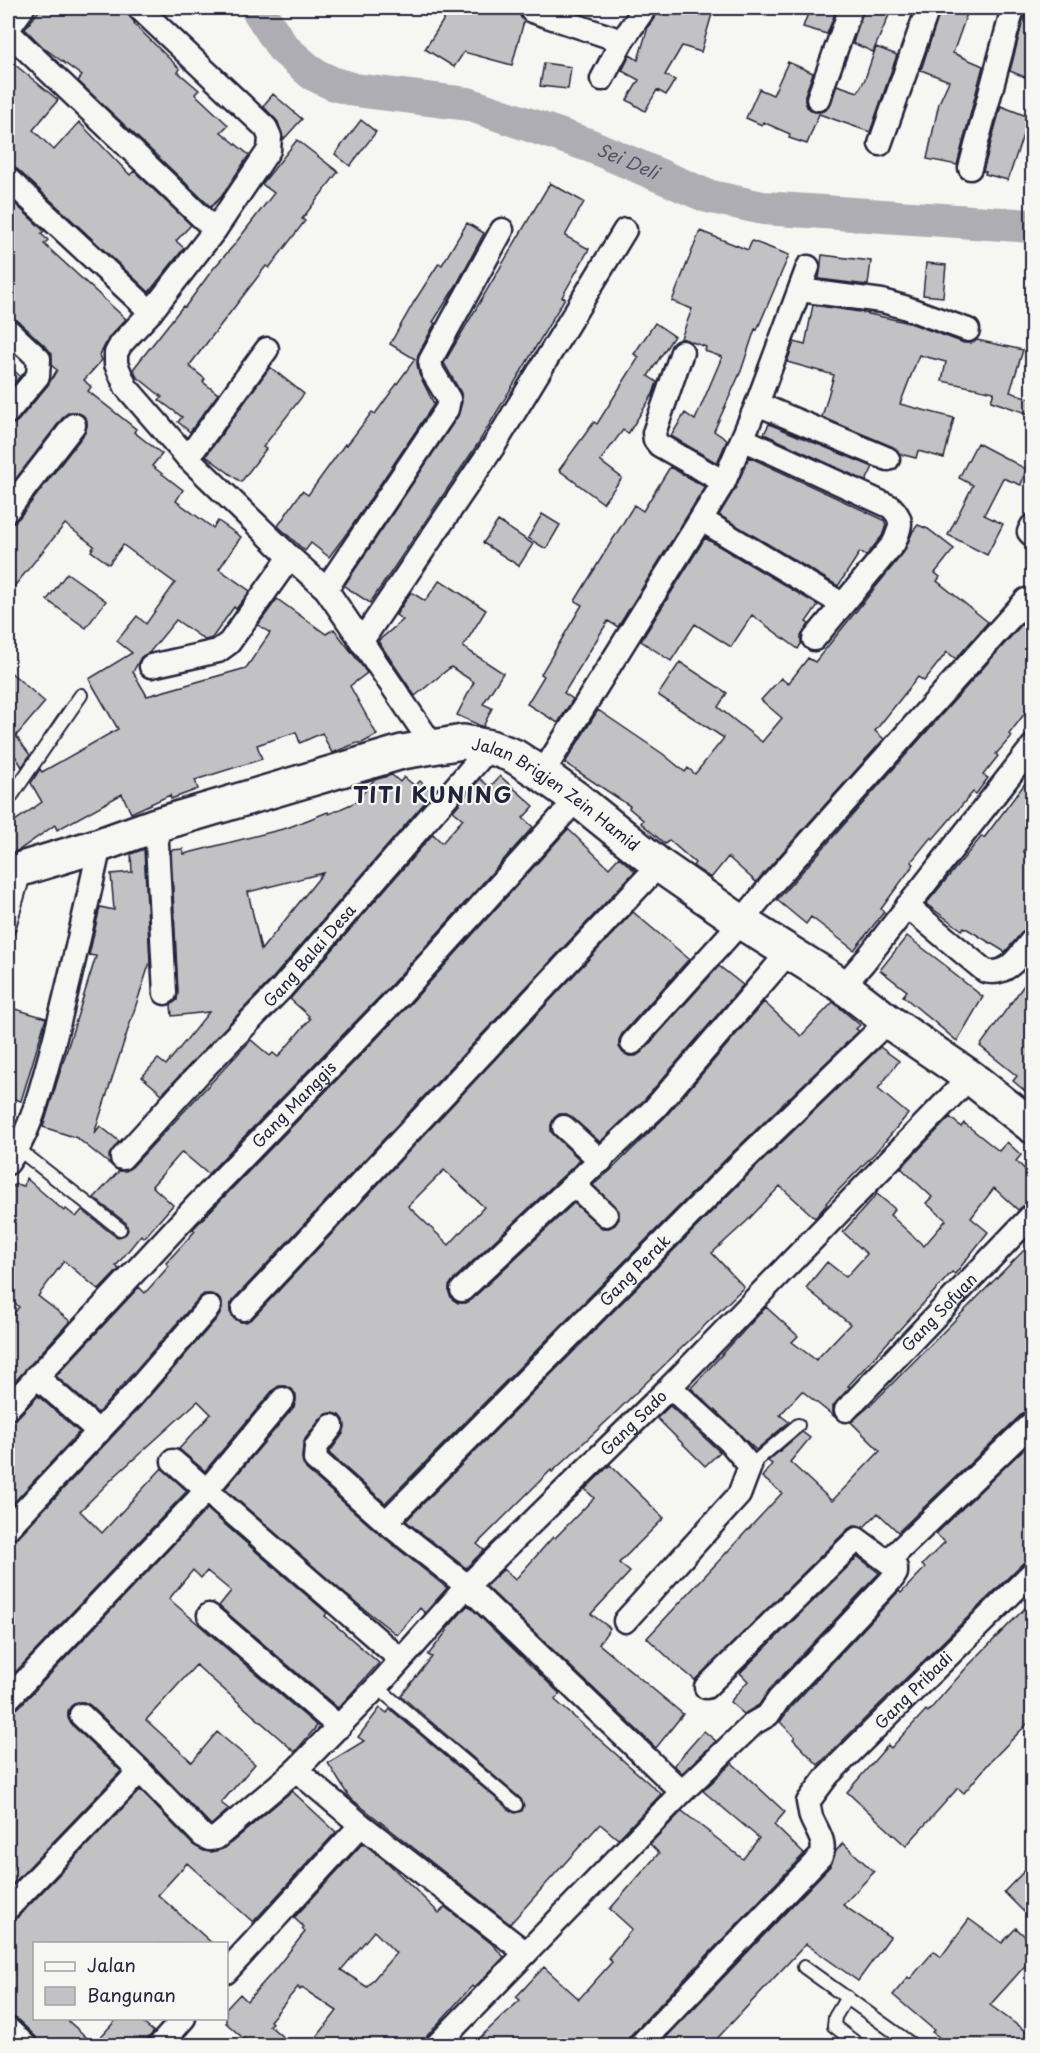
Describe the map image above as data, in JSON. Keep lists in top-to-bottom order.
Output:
{
  "streets": {
    "main road": ["Jalan Brigjen Zein Hamid"],
    "street": [
      "Gang Balai Desa",
      "Gang Manggis",
      "Gang Perak",
      "Gang Sofyan",
      "Gang Sado",
      "Gang Pribadi"
    ]
  },
  "crossings": [
    ["Jalan Brigjen Zein Hamid", "Gang Balai Desa"],
    ["Jalan Brigjen Zein Hamid", "Gang Manggis"],
    ["Jalan Brigjen Zein Hamid", "Gang Perak"],
    ["Jalan Brigjen Zein Hamid", "Gang Sado"]
  ],
  "districts": ["TITI KUNING"],
  "water": ["Sei Deli"],
  "legend": ["Jalan", "Bangunan"]
}
